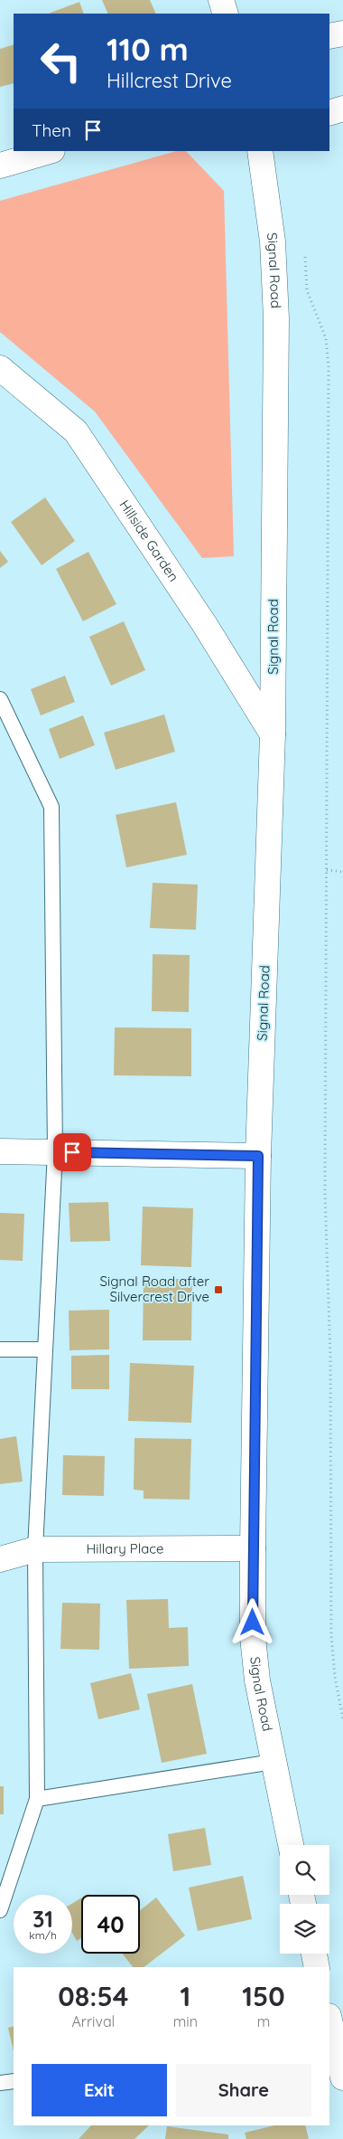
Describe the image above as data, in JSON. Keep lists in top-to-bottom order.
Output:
{
  "streets": {
    "street": ["Signal Road", "Hillside Garden", "Hillary Place"]
  },
  "crossings": [
    ["Signal Road", "Hillside Garden"],
    ["Signal Road", "Hillary Place"]
  ],
  "places": {
    "transit": ["Signal Road after Silvercrest Drive"]
  },
  "page": {
    "turn": ["110 m", "Hillcrest Drive"],
    "then": "Then",
    "speed": "31 km/h",
    "limit": "40",
    "eta": [
      "08:54",
      "Arrival",
      "1",
      "min",
      "150",
      "m"
    ],
    "buttons": ["Exit", "Share"]
  }
}
